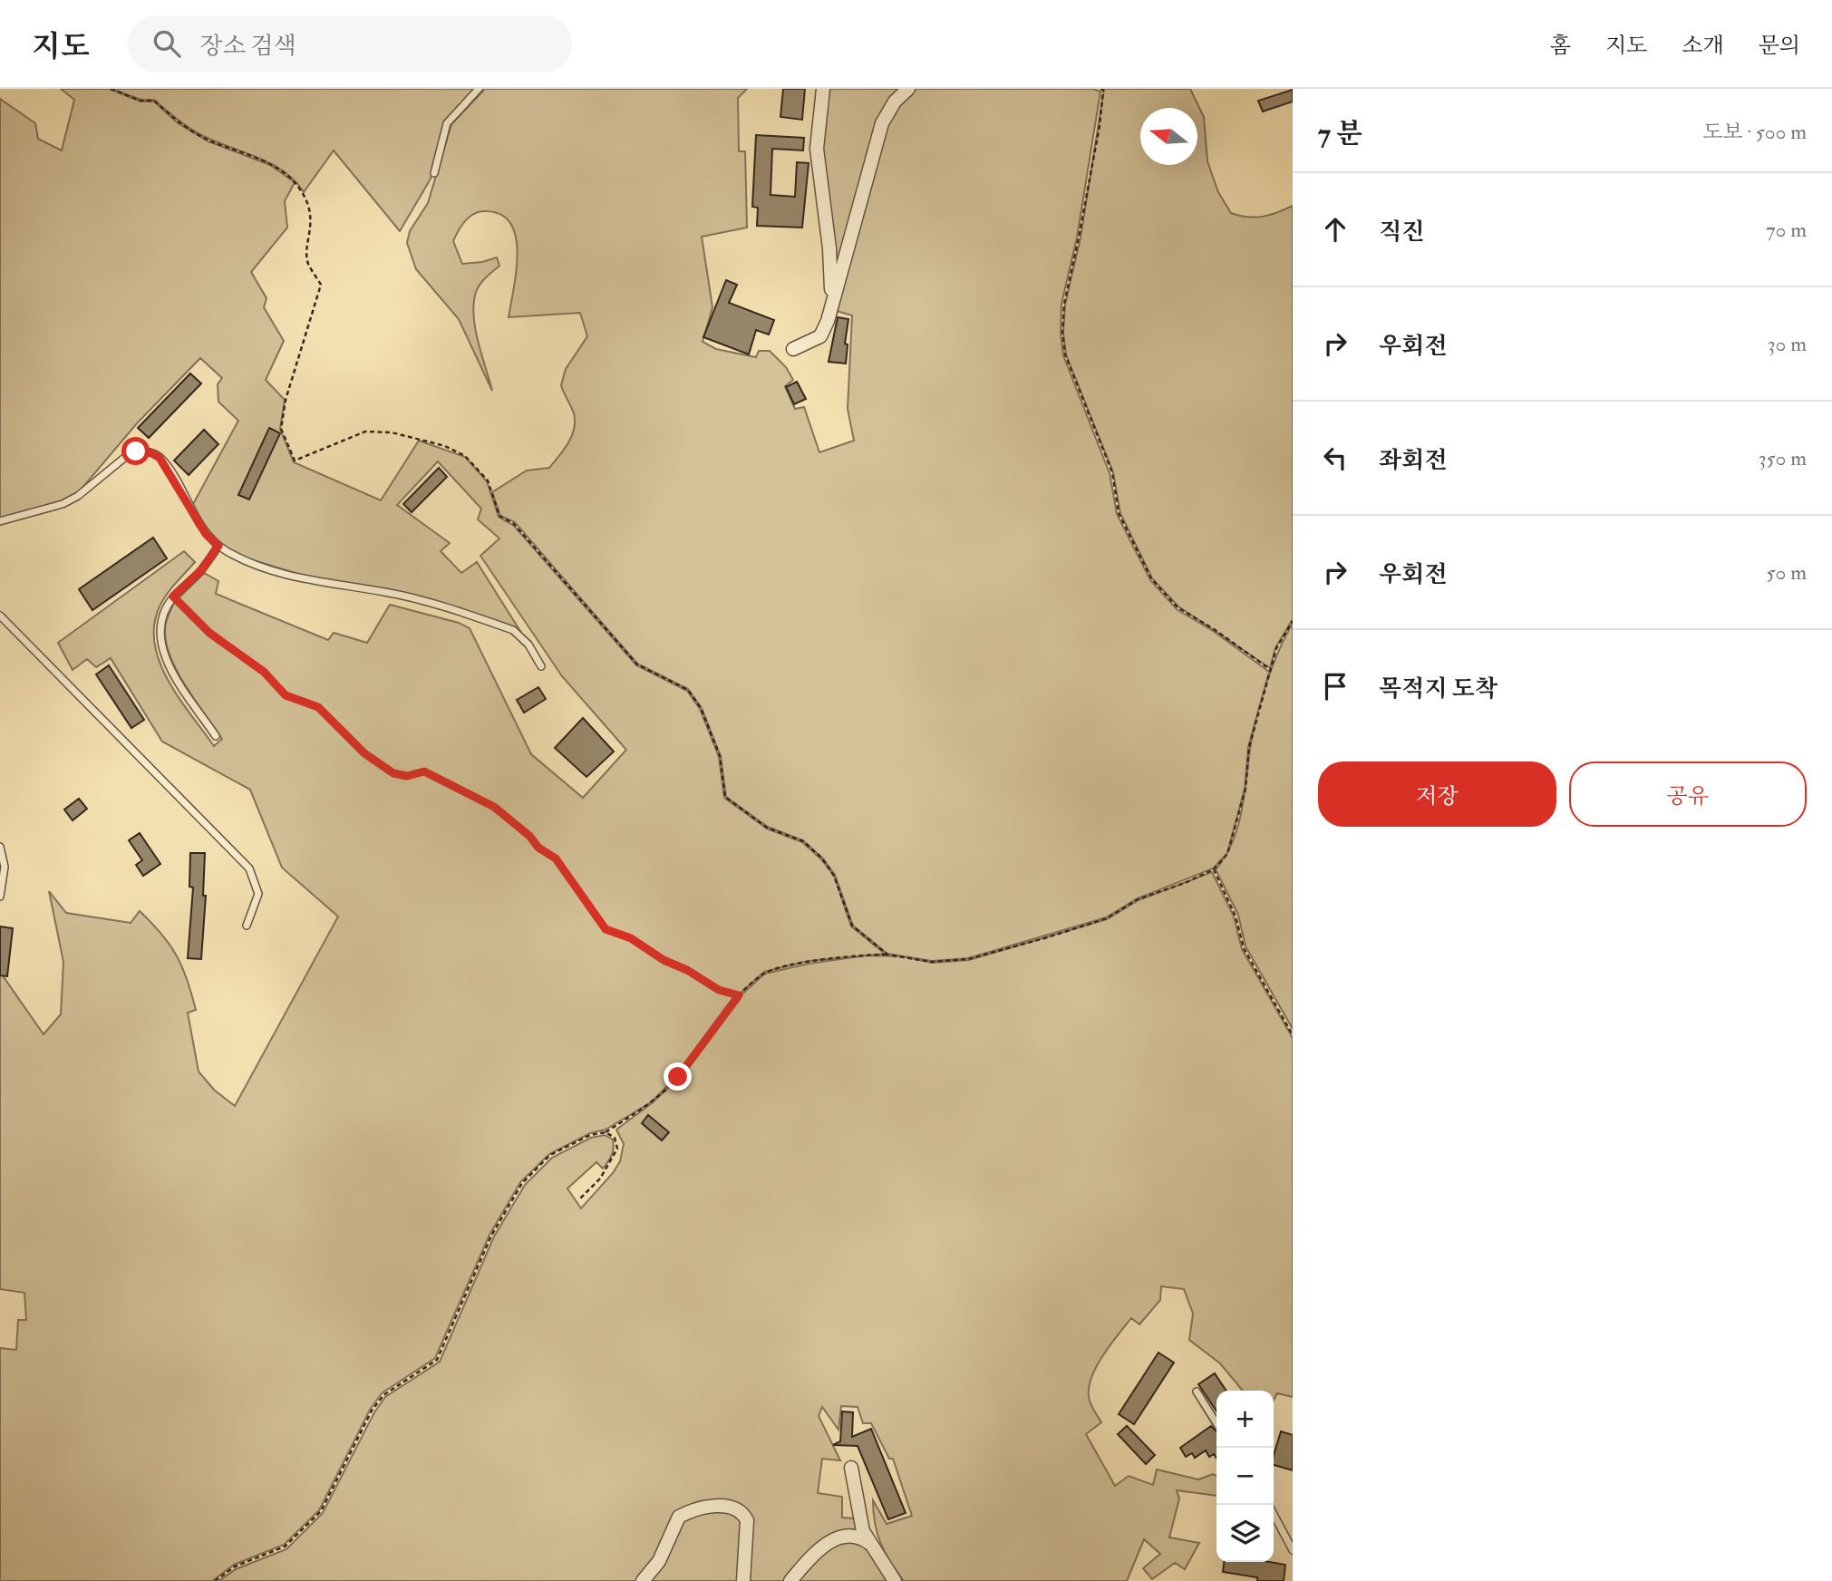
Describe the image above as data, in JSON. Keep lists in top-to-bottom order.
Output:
{
  "north": "left",
  "page": {
    "header": "지도",
    "search": "장소 검색",
    "nav": [
      "홈",
      "지도",
      "소개",
      "문의"
    ],
    "heading": ["7 분", "도보 · 500 m"],
    "list": [
      ["직진", "70 m"],
      ["우회전", "30 m"],
      ["좌회전", "350 m"],
      ["우회전", "50 m"],
      "목적지 도착"
    ],
    "buttons": ["저장", "공유"],
    "map_buttons": ["+", "−"]
  }
}
